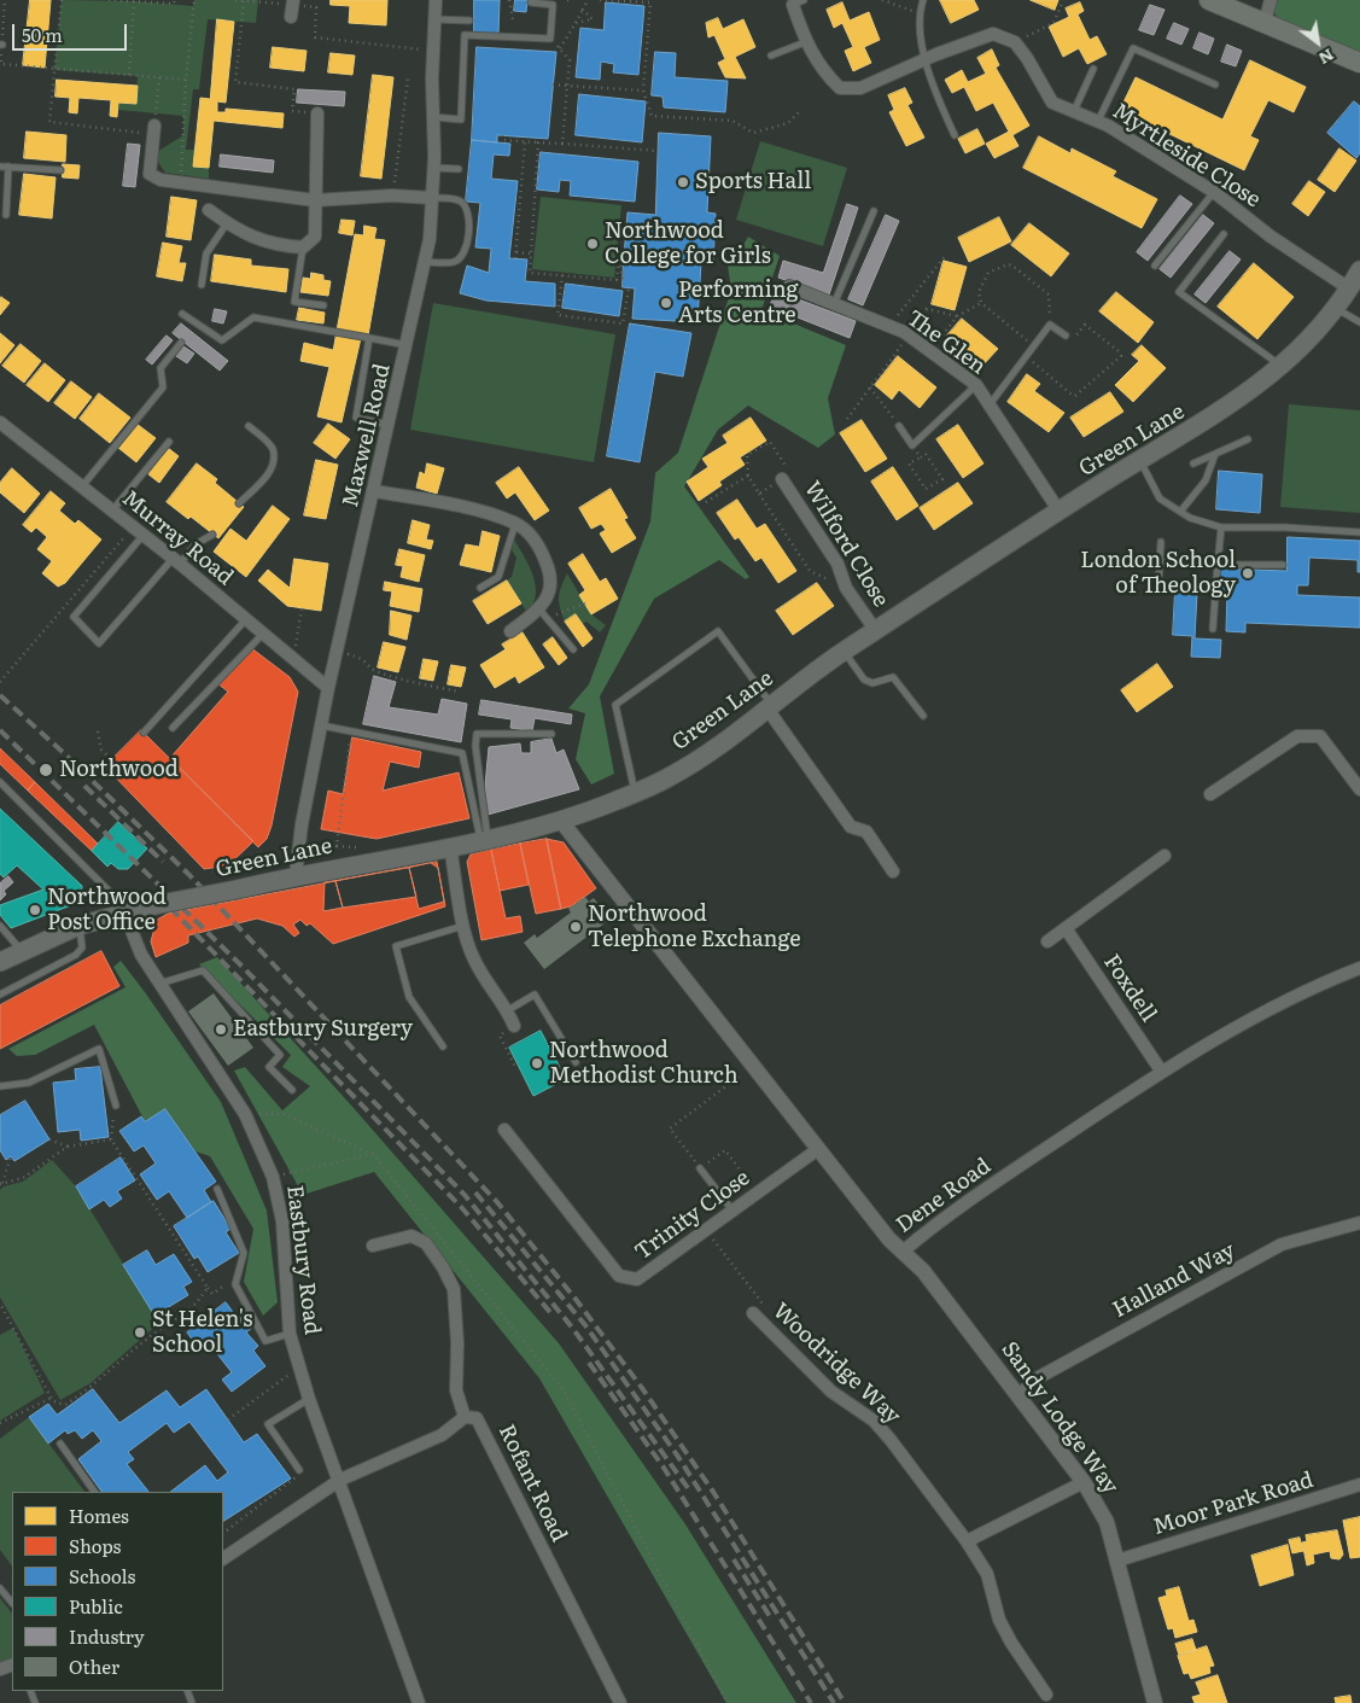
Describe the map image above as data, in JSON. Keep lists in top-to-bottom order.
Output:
{
  "streets": {
    "main road": ["Green Lane"],
    "street": [
      "Myrtleside Close",
      "The Glen",
      "Maxwell Road",
      "Murray Road",
      "Wilford Close",
      "Foxdell",
      "Dene Road",
      "Trinity Close",
      "Eastbury Road",
      "Halland Way",
      "Woodridge Way",
      "Sandy Lodge Way",
      "Rofant Road",
      "Moor Park Road"
    ]
  },
  "crossings": [
    ["Myrtleside Close", "Green Lane"],
    ["The Glen", "Green Lane"],
    ["Maxwell Road", "Green Lane"],
    ["Maxwell Road", "Murray Road"],
    ["Green Lane", "Wilford Close"],
    ["Green Lane", "Dene Road"],
    ["Green Lane", "Eastbury Road"],
    ["Foxdell", "Dene Road"],
    ["Dene Road", "Trinity Close"],
    ["Dene Road", "Sandy Lodge Way"],
    ["Eastbury Road", "Rofant Road"],
    ["Halland Way", "Sandy Lodge Way"],
    ["Sandy Lodge Way", "Moor Park Road"]
  ],
  "places": [
    "Sports Hall",
    "Northwood College for Girls",
    "Performing Arts Centre",
    "London School of Theology",
    "Northwood",
    "Northwood Post Office",
    "Northwood Telephone Exchange",
    "Eastbury Surgery",
    "Northwood Methodist Church",
    "St Helen's School"
  ],
  "legend": [
    "Homes",
    "Shops",
    "Schools",
    "Public",
    "Industry",
    "Other"
  ],
  "scale_bar": "50 m",
  "north": "bottom right"
}
